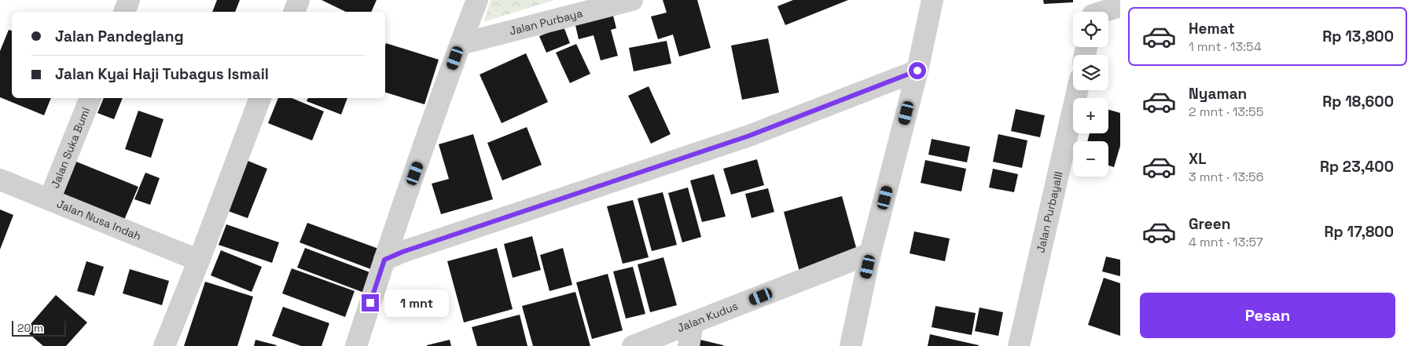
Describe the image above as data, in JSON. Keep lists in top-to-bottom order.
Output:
{
  "streets": {
    "street": [
      "Jalan Purbaya",
      "Jalan Suka Bumi",
      "Jalan PurbayaIII",
      "Jalan Nusa Indah",
      "Jalan Kudus"
    ]
  },
  "crossings": [
    ["Jalan Suka Bumi", "Jalan Nusa Indah"]
  ],
  "scale_bar": "20 m",
  "page": {
    "list": [
      {
        "name": "Hemat",
        "note": "1 mnt · 13:54",
        "value": "Rp 13,800"
      },
      {
        "name": "Nyaman",
        "note": "2 mnt · 13:55",
        "value": "Rp 18,600"
      },
      {
        "name": "XL",
        "note": "3 mnt · 13:56",
        "value": "Rp 23,400"
      },
      {
        "name": "Green",
        "note": "4 mnt · 13:57",
        "value": "Rp 17,800"
      }
    ],
    "map_buttons": ["+", "−"],
    "banner": ["Jalan Pandeglang", "Jalan Kyai Haji Tubagus Ismail"],
    "buttons": "Pesan",
    "bubble": "1 mnt",
    "scale": "20 m"
  }
}
